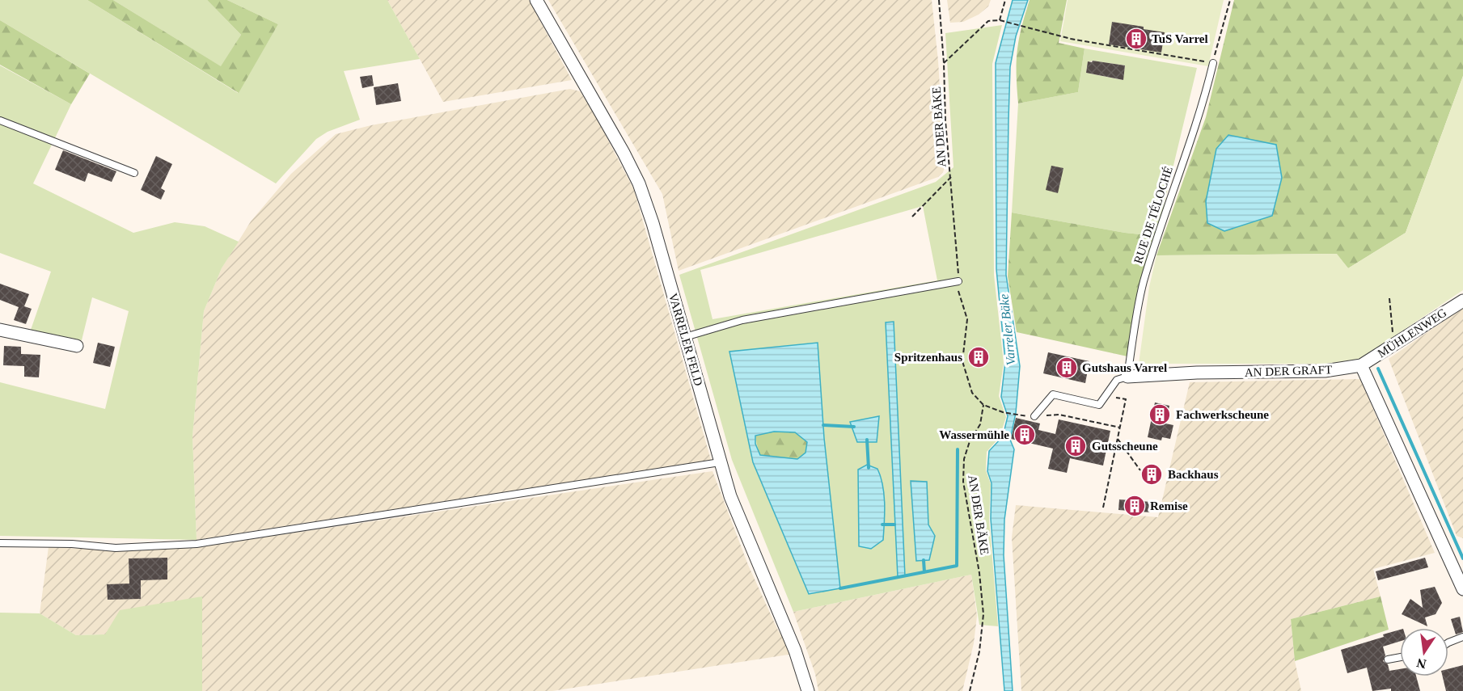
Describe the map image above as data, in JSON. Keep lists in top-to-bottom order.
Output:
{
  "streets": {
    "street": ["MÜHLENWEG", "VARRELER FELD", "AN DER GRAFT"],
    "lane": ["RUE DE TÉLOCHÉ"],
    "path": ["AN DER BÄKE"]
  },
  "crossings": [
    ["RUE DE TÉLOCHÉ", "AN DER GRAFT"],
    ["MÜHLENWEG", "AN DER GRAFT"]
  ],
  "water": ["Varreler Bäke"],
  "places": {
    "building": [
      "TuS Varrel",
      "Spritzenhaus",
      "Gutshaus Varrel",
      "Fachwerkscheune",
      "Wassermühle",
      "Gutsscheune",
      "Backhaus",
      "Remise"
    ]
  },
  "north": "bottom"
}
